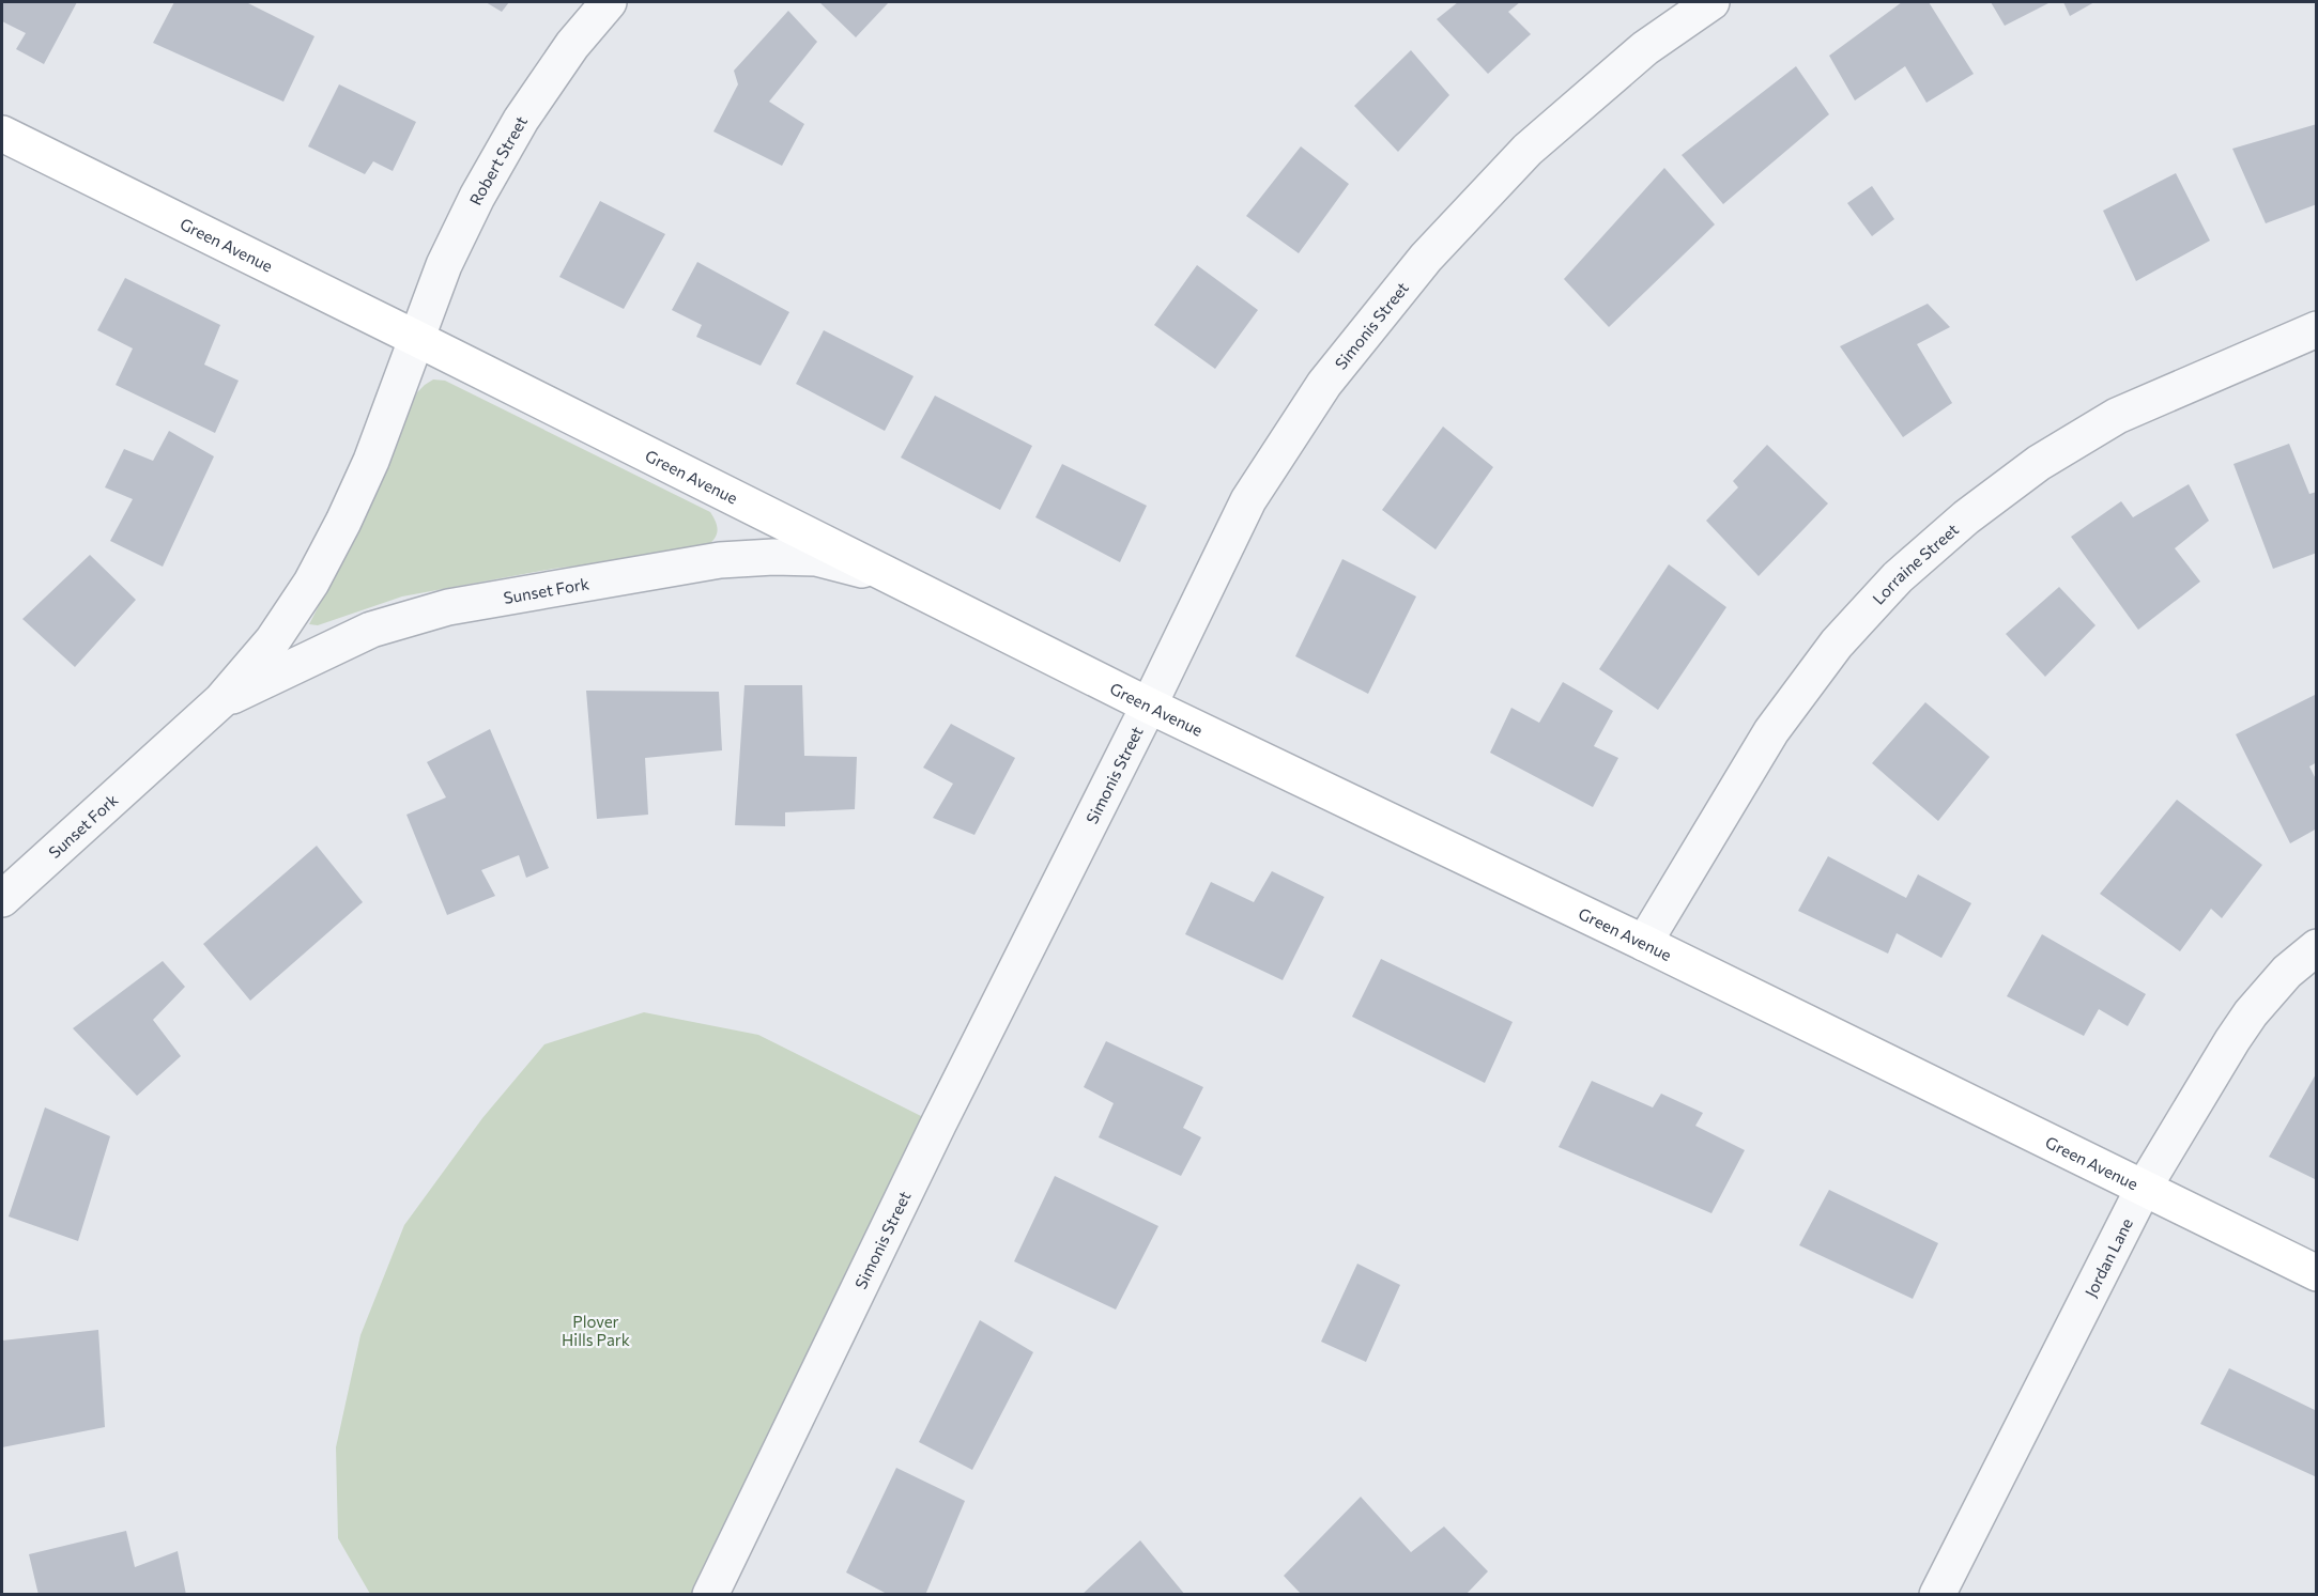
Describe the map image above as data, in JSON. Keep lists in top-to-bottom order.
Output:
{
  "streets": {
    "street": [
      "Robert Street",
      "Green Avenue",
      "Simonis Street",
      "Lorraine Street",
      "Sunset Fork",
      "Jordan Lane"
    ]
  },
  "crossings": [
    ["Robert Street", "Green Avenue"],
    ["Robert Street", "Sunset Fork"],
    ["Green Avenue", "Simonis Street"],
    ["Green Avenue", "Lorraine Street"],
    ["Green Avenue", "Sunset Fork"],
    ["Green Avenue", "Jordan Lane"]
  ],
  "parks": ["Plover Hills Park"]
}
